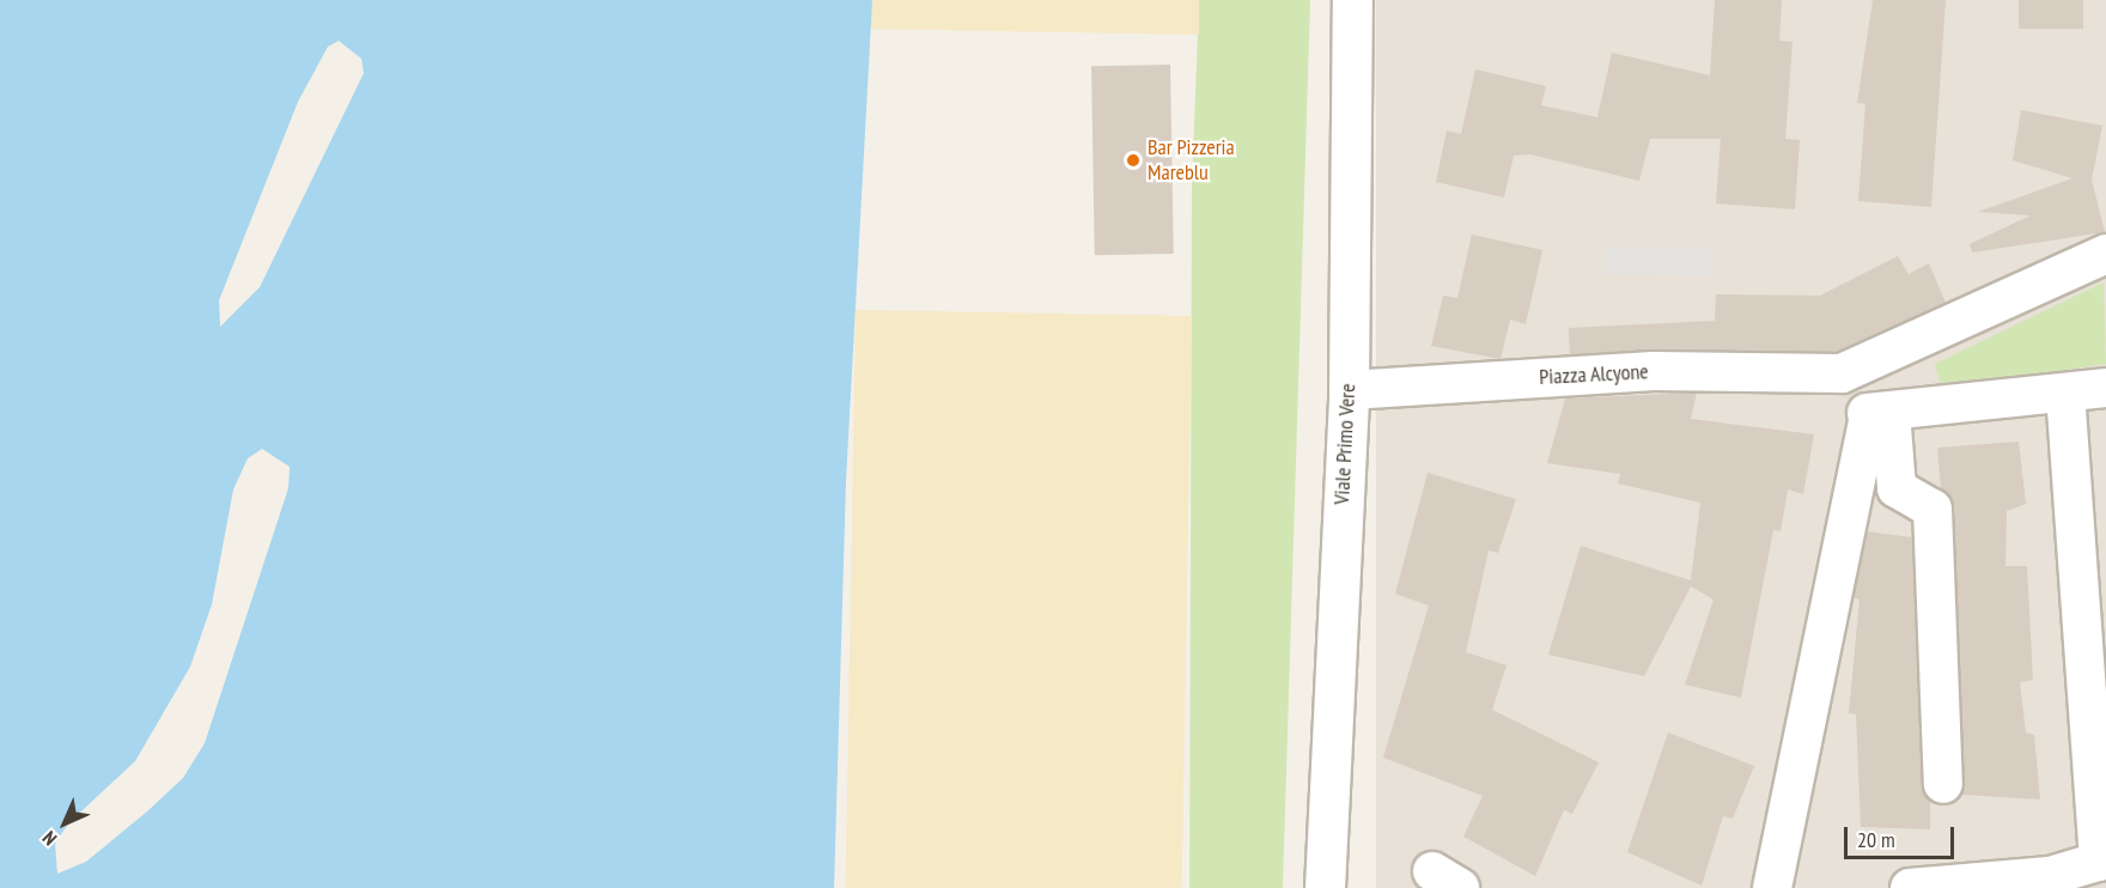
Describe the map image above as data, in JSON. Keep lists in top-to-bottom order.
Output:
{
  "streets": {
    "street": ["Piazza Alcyone", "Viale Primo Vere"]
  },
  "crossings": [
    ["Piazza Alcyone", "Viale Primo Vere"]
  ],
  "places": ["Bar Pizzeria Mareblu"],
  "scale_bar": "20 m",
  "north": "bottom left"
}
